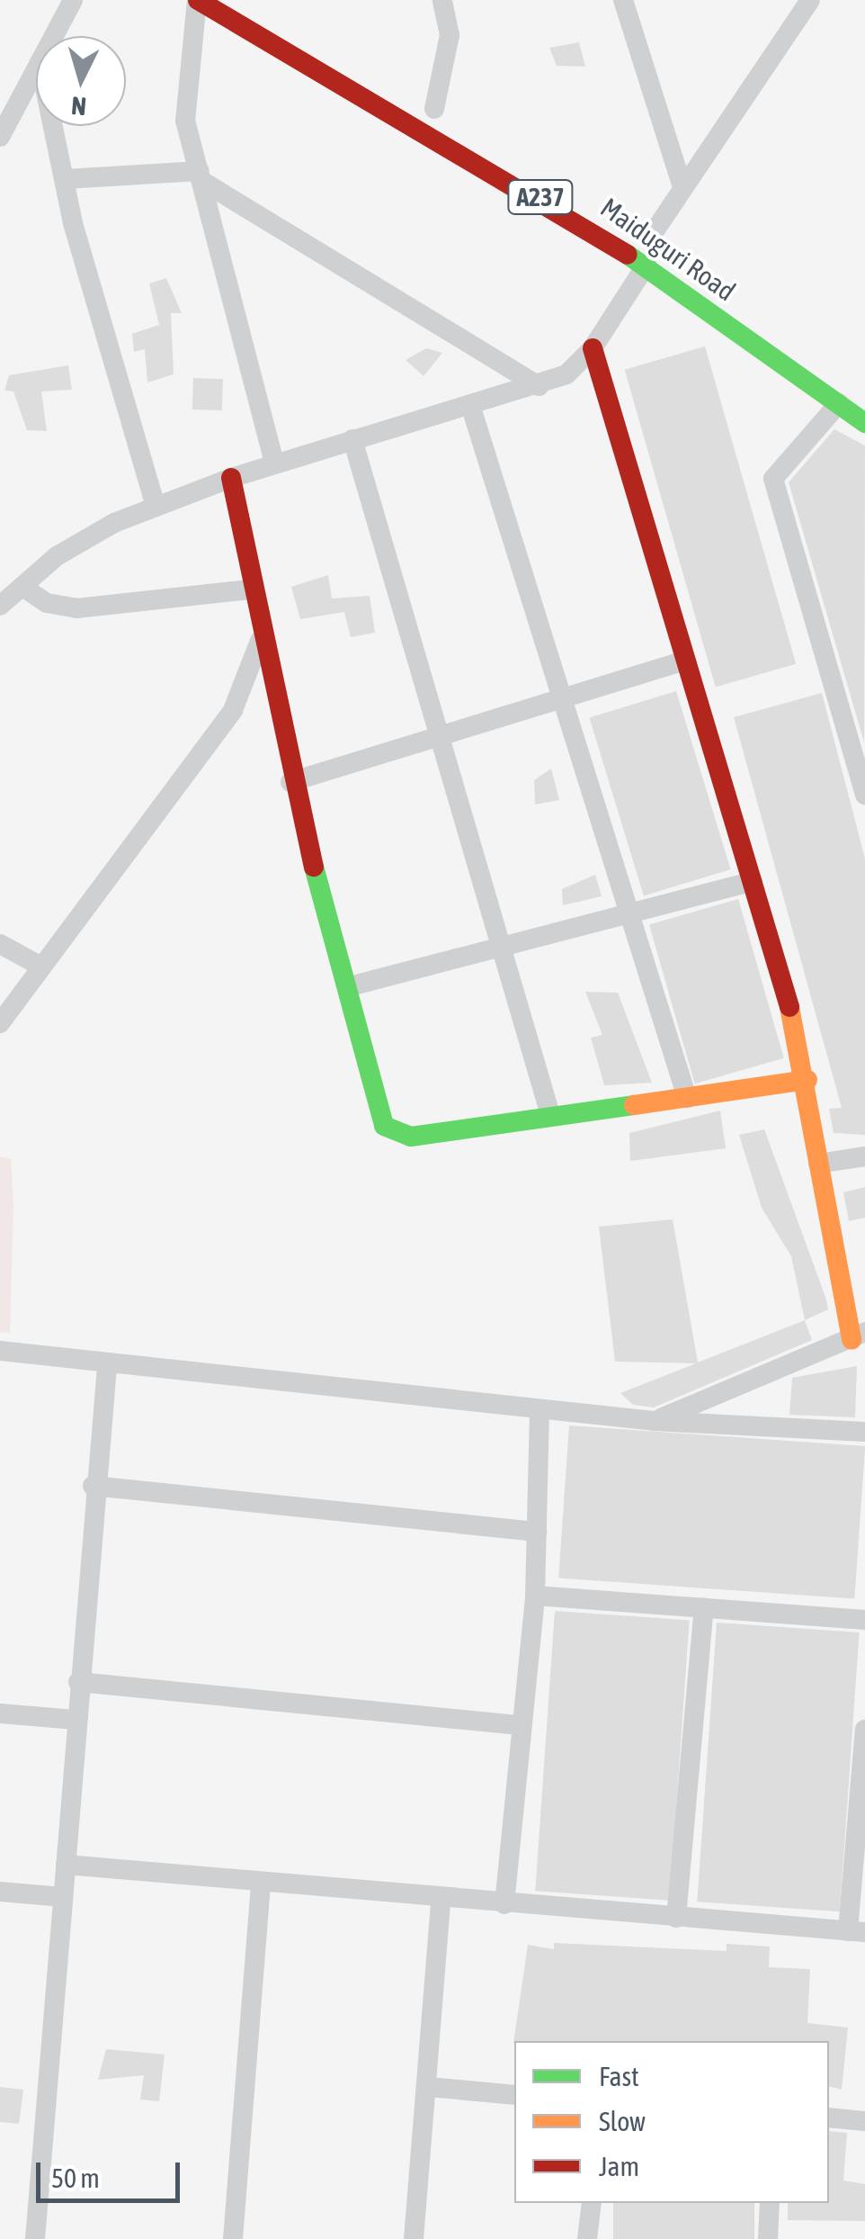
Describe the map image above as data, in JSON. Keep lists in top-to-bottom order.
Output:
{
  "streets": {
    "main road": ["A237", "Maiduguri Road"]
  },
  "legend": ["Fast", "Slow", "Jam"],
  "scale_bar": "50 m",
  "north": "bottom"
}
